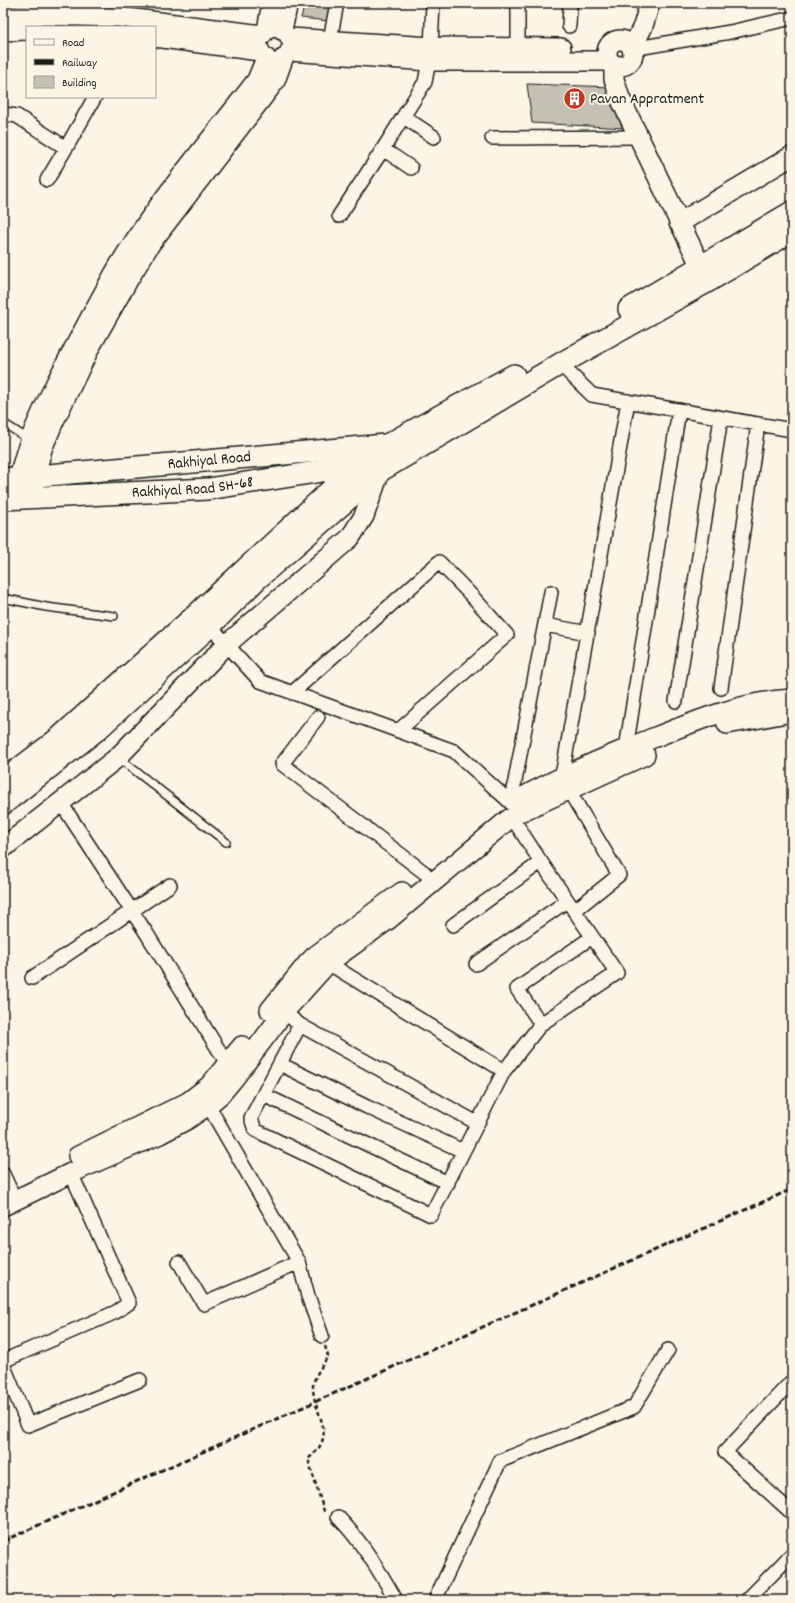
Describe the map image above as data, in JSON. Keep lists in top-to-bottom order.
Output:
{
  "streets": {
    "main road": ["Rakhiyal Road", "Rakhiyal Road SH-68"]
  },
  "places": {
    "building": ["Pavan Appratment"]
  },
  "legend": ["Road", "Railway", "Building"]
}
